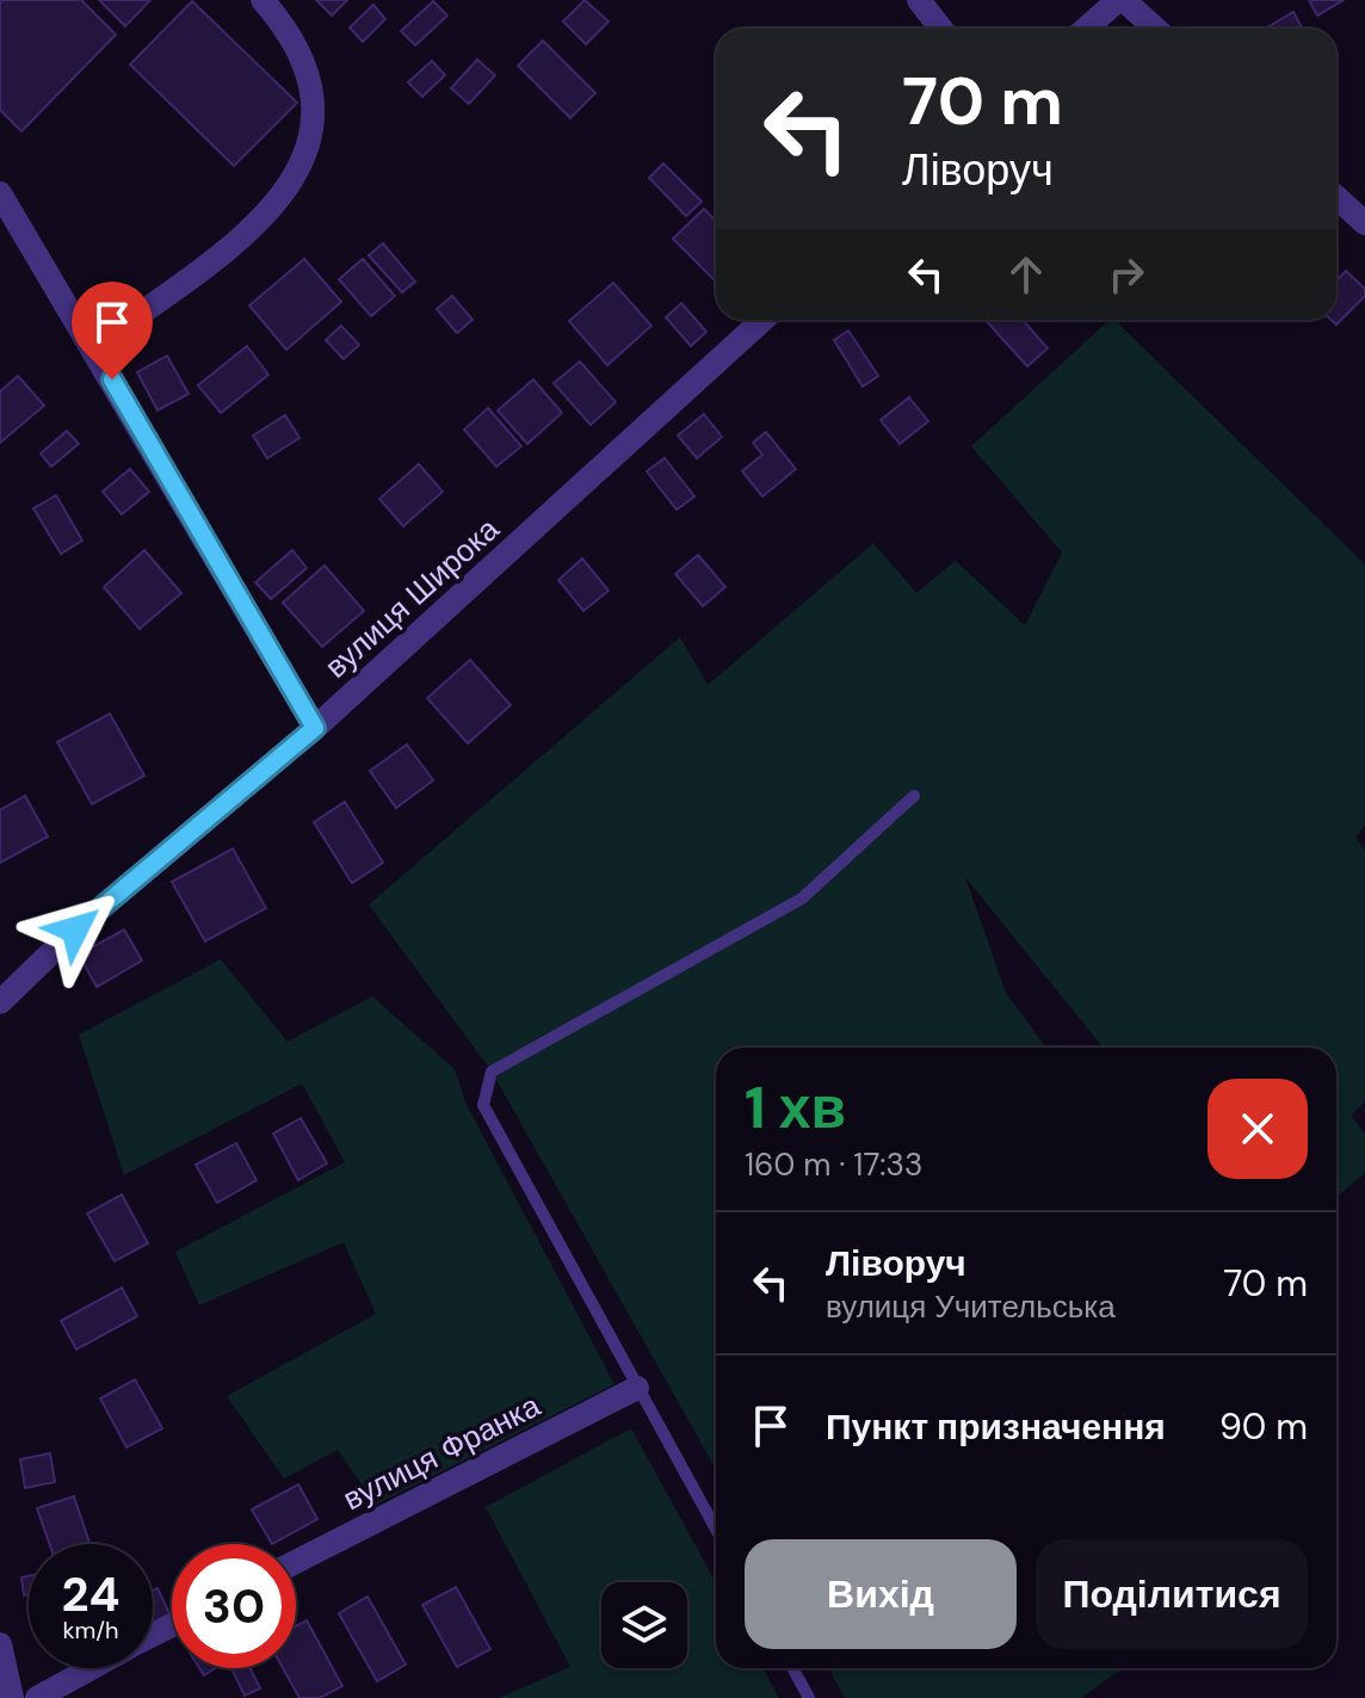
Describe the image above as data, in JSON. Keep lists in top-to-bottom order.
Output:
{
  "streets": {
    "street": ["вулиця Широка", "вулиця Франка"]
  },
  "page": {
    "turn": ["70 m", "Ліворуч"],
    "heading": ["1 хв", "160 m · 17:33"],
    "list": [
      {
        "name": "Ліворуч",
        "note": "вулиця Учительська",
        "value": "70 m"
      },
      {
        "name": "Пункт призначення",
        "value": "90 m"
      }
    ],
    "buttons": ["Вихід", "Поділитися"],
    "speed": "24 km/h",
    "limit": "30"
  }
}
